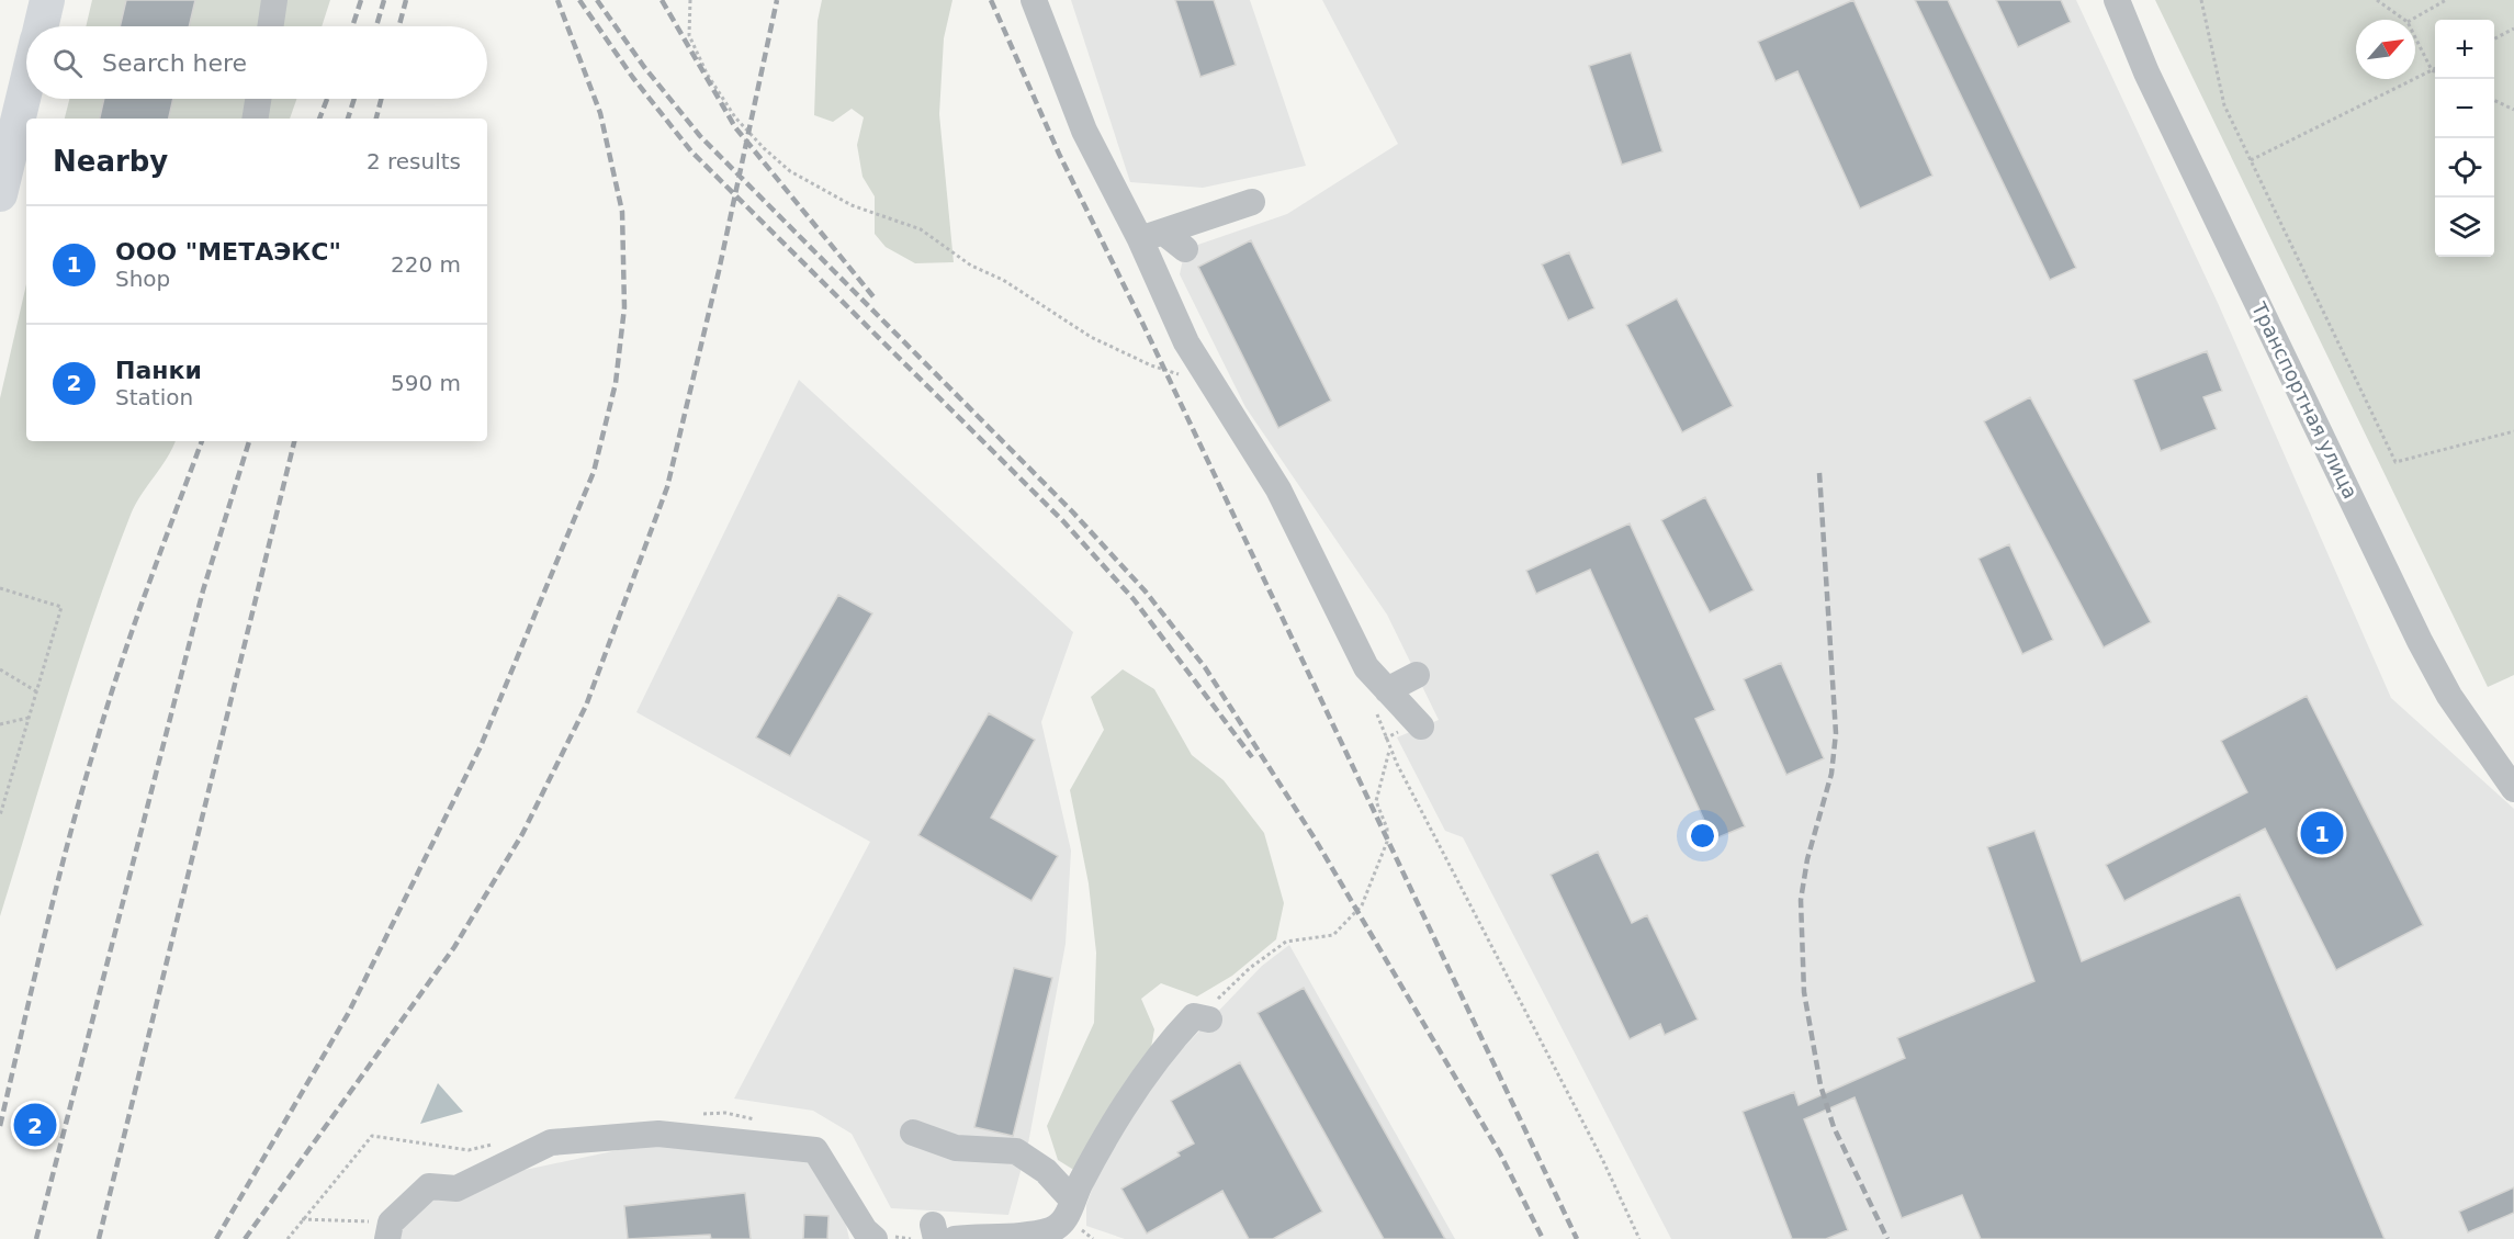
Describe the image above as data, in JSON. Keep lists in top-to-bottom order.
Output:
{
  "streets": {
    "street": ["Транспортная улица"]
  },
  "north": "top right",
  "page": {
    "map_buttons": ["+", "−"],
    "search": "Search here",
    "heading": ["Nearby", "2 results"],
    "list": [
      {
        "mark": "1",
        "name": "ООО \"МЕТАЭКС\"",
        "note": "Shop",
        "value": "220 m"
      },
      {
        "mark": "2",
        "name": "Панки",
        "note": "Station",
        "value": "590 m"
      }
    ],
    "pins": ["1", "2"]
  }
}
